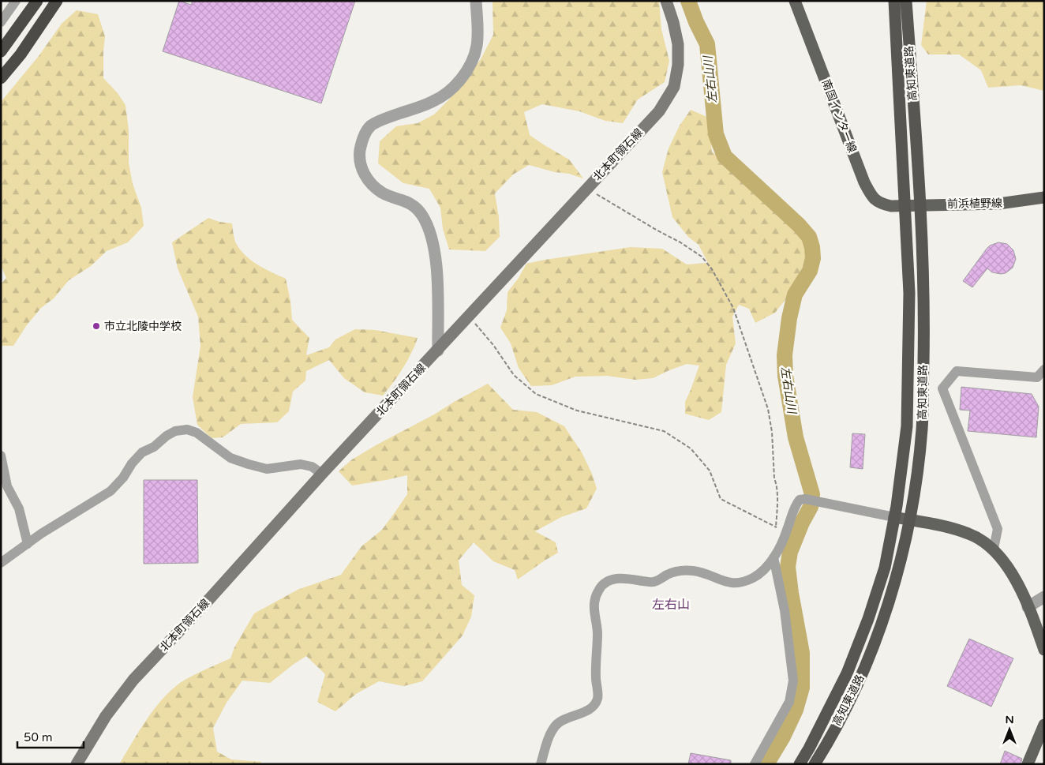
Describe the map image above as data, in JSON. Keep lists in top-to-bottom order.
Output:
{
  "streets": {
    "highway": ["高知東道路"],
    "main road": ["南国インター線", "北本町領石線", "前浜植野線"]
  },
  "crossings": [
    ["高知東道路", "南国インター線"],
    ["高知東道路", "前浜植野線"],
    ["南国インター線", "前浜植野線"]
  ],
  "districts": ["左右山"],
  "water": ["左右山川"],
  "places": ["市立北陵中学校"],
  "scale_bar": "50 m",
  "north": "top"
}
